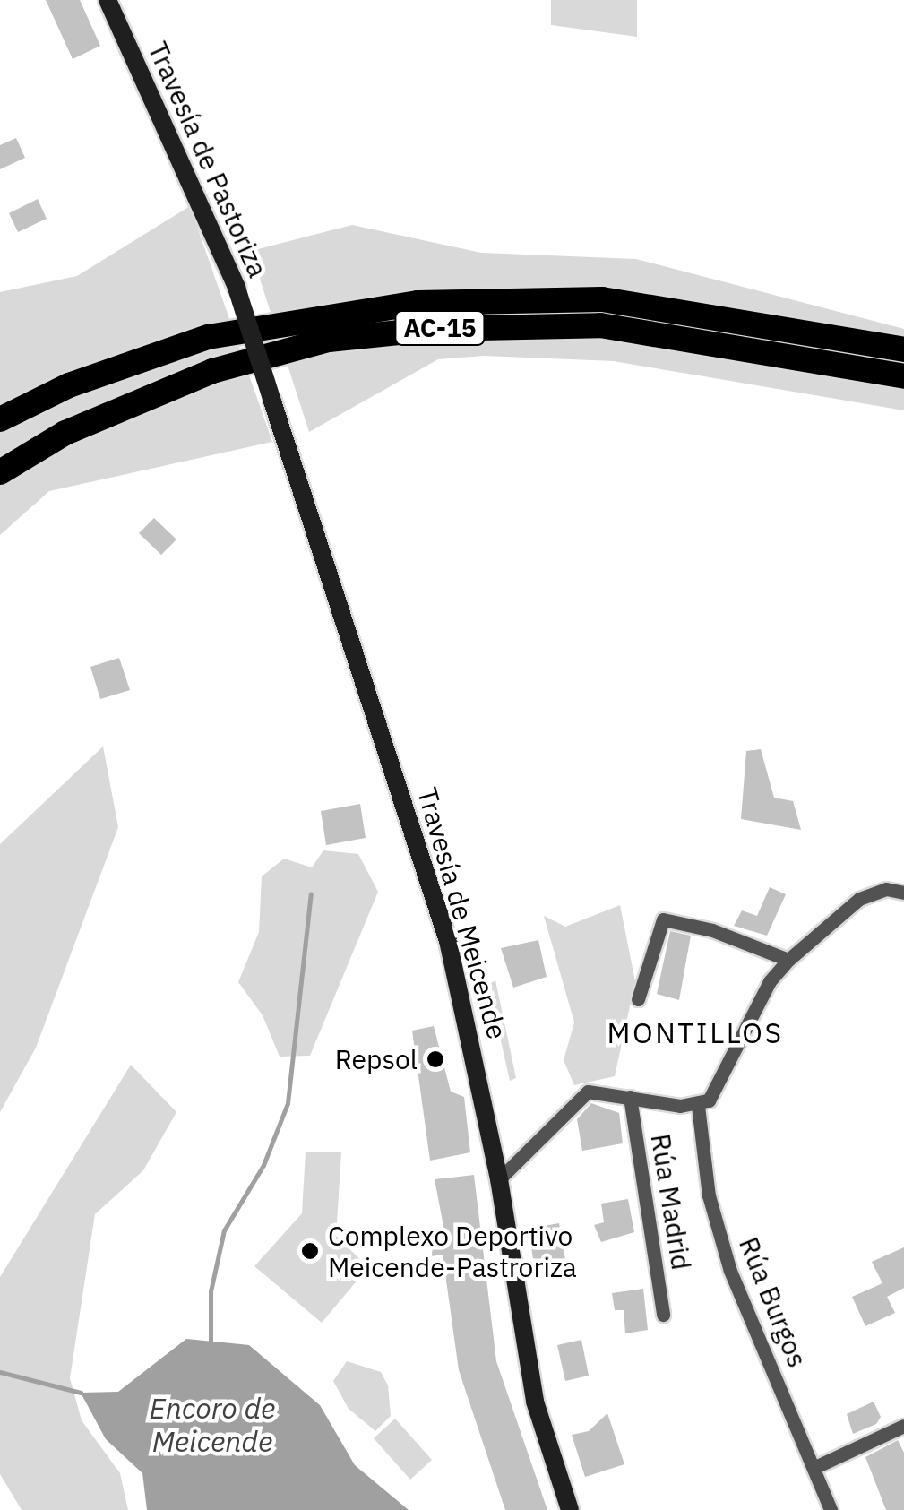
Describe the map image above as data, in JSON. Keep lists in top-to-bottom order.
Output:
{
  "streets": {
    "highway": ["AC-15"],
    "main road": ["Travesía de Pastoriza", "Travesía de Meicende"],
    "street": ["Rúa Madrid", "Rúa Burgos"]
  },
  "crossings": [
    ["Travesía de Pastoriza", "Travesía de Meicende"]
  ],
  "districts": ["MONTILLOS"],
  "water": ["Encoro de Meicende"],
  "places": ["Repsol", "Complexo Deportivo Meicende-Pastroriza"]
}
